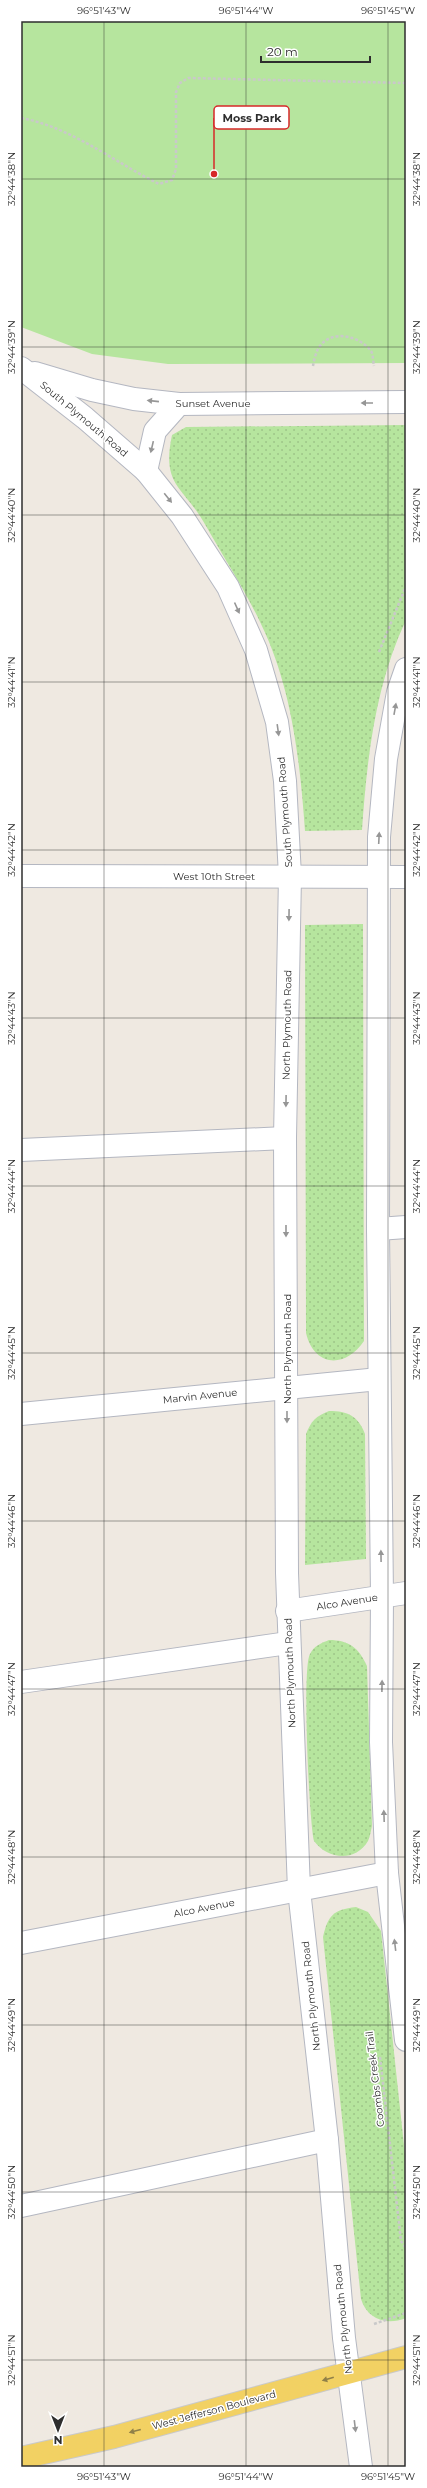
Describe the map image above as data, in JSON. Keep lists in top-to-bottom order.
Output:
{
  "streets": {
    "main road": ["West Jefferson Boulevard"],
    "street": [
      "Sunset Avenue",
      "South Plymouth Road",
      "West 10th Street",
      "North Plymouth Road",
      "Marvin Avenue",
      "Alco Avenue"
    ],
    "path": ["Coombs Creek Trail"]
  },
  "crossings": [
    ["Sunset Avenue", "South Plymouth Road"],
    ["South Plymouth Road", "West 10th Street"],
    ["South Plymouth Road", "North Plymouth Road"],
    ["West 10th Street", "North Plymouth Road"],
    ["North Plymouth Road", "Marvin Avenue"],
    ["North Plymouth Road", "Alco Avenue"],
    ["North Plymouth Road", "West Jefferson Boulevard"]
  ],
  "one_way": ["Sunset Avenue", "South Plymouth Road", "West Jefferson Boulevard"],
  "places": ["Moss Park"],
  "scale_bar": "20 m",
  "north": "bottom",
  "coordinates": [
    "96°51'43\"W",
    "96°51'44\"W",
    "96°51'45\"W",
    "32°44'38\"N",
    "32°44'39\"N",
    "32°44'40\"N",
    "32°44'41\"N",
    "32°44'42\"N",
    "32°44'43\"N",
    "32°44'44\"N",
    "32°44'45\"N",
    "32°44'46\"N",
    "32°44'47\"N",
    "32°44'48\"N",
    "32°44'49\"N",
    "32°44'50\"N",
    "32°44'51\"N"
  ]
}
